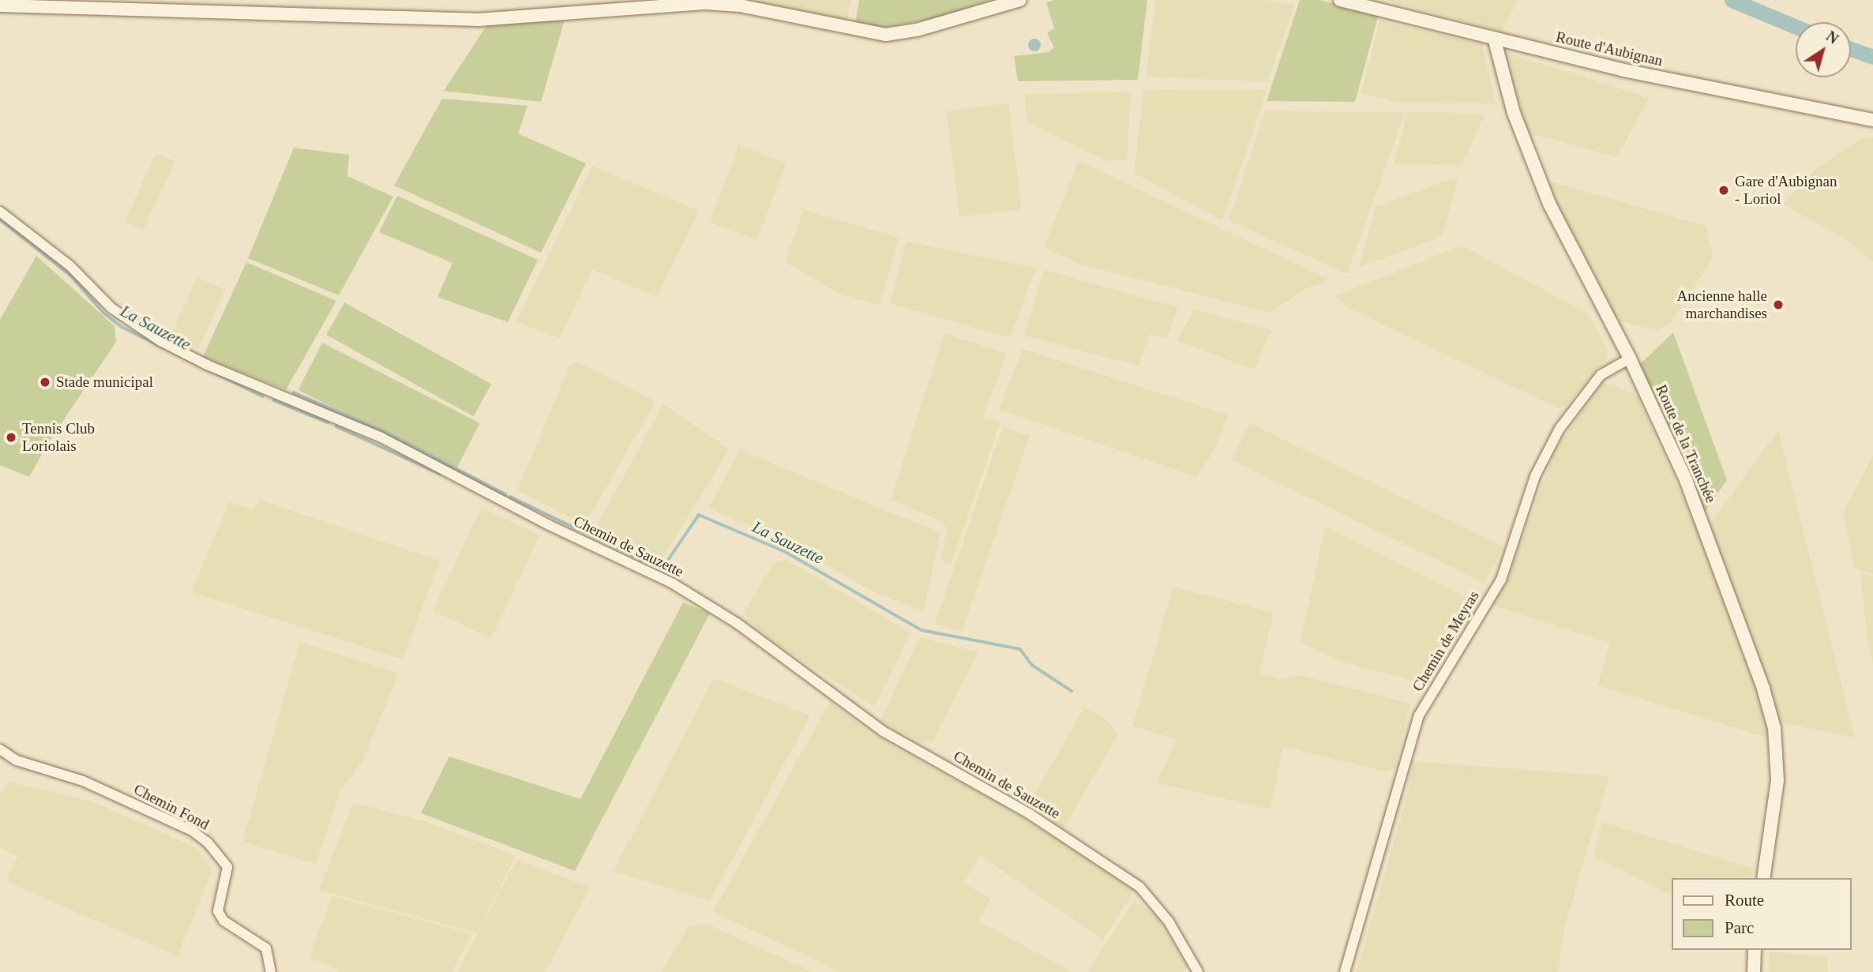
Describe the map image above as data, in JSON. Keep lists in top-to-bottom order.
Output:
{
  "streets": {
    "street": [
      "Route d'Aubignan",
      "Route de la Tranchée",
      "Chemin de Sauzette",
      "Chemin de Meyras",
      "Chemin Fond"
    ]
  },
  "crossings": [
    ["Route d'Aubignan", "Route de la Tranchée"],
    ["Route de la Tranchée", "Chemin de Meyras"]
  ],
  "water": ["La Sauzette"],
  "places": [
    "Gare d'Aubignan - Loriol",
    "Ancienne halle marchandises",
    "Stade municipal",
    "Tennis Club Loriolais"
  ],
  "legend": ["Route", "Parc"],
  "north": "top right"
}
